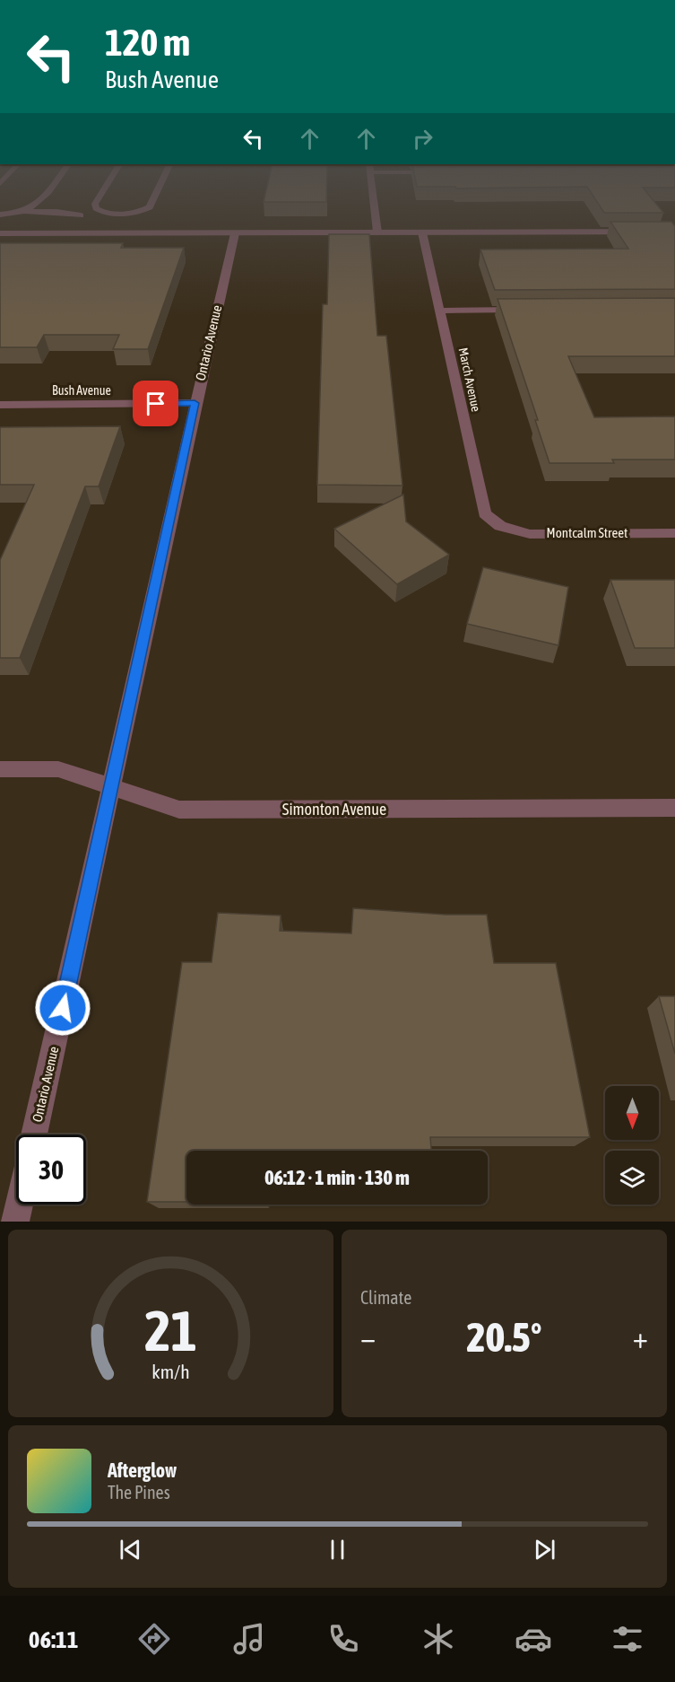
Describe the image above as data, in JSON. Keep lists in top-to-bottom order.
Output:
{
  "streets": {
    "street": [
      "Ontario Avenue",
      "March Avenue",
      "Bush Avenue",
      "Montcalm Street",
      "Simonton Avenue"
    ]
  },
  "crossings": [
    ["Ontario Avenue", "Bush Avenue"],
    ["Ontario Avenue", "Simonton Avenue"],
    ["March Avenue", "Montcalm Street"]
  ],
  "north": "bottom",
  "page": {
    "turn": ["120 m", "Bush Avenue"],
    "limit": "30",
    "trip": "06:12 · 1 min · 130 m",
    "tile": "Climate",
    "heat": ["−", "20.5°", "+"],
    "song": ["Afterglow", "The Pines"],
    "tabs": "06:11",
    "gauge": ["21", "km/h"]
  }
}
